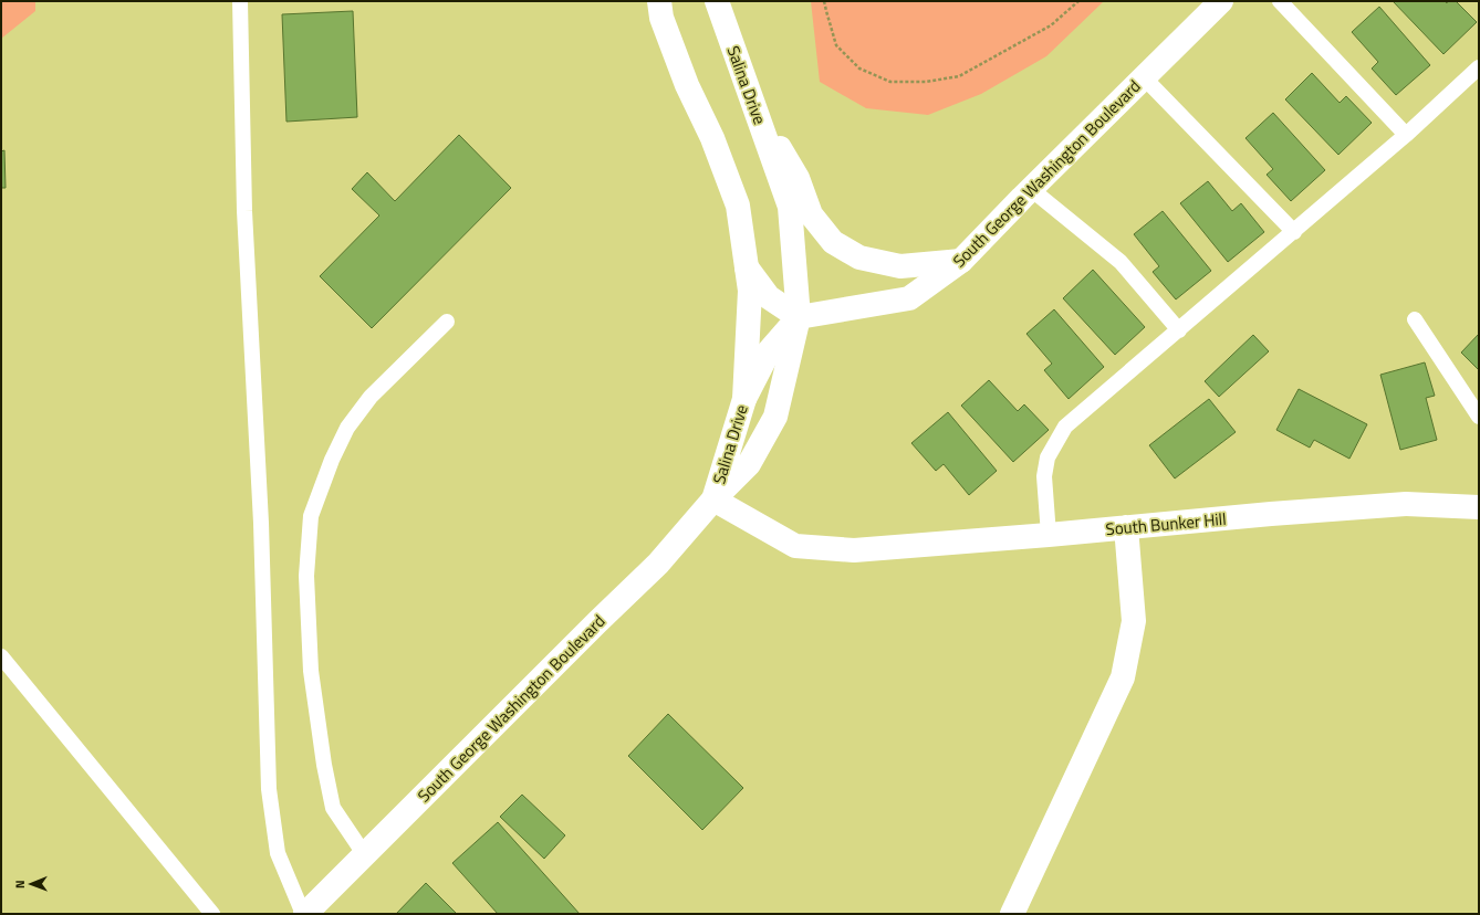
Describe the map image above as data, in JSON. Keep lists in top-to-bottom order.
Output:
{
  "streets": {
    "street": ["Salina Drive", "South George Washington Boulevard", "South Bunker Hill"]
  },
  "crossings": [
    ["Salina Drive", "South George Washington Boulevard"],
    ["Salina Drive", "South Bunker Hill"],
    ["South George Washington Boulevard", "South Bunker Hill"]
  ],
  "north": "left"
}
